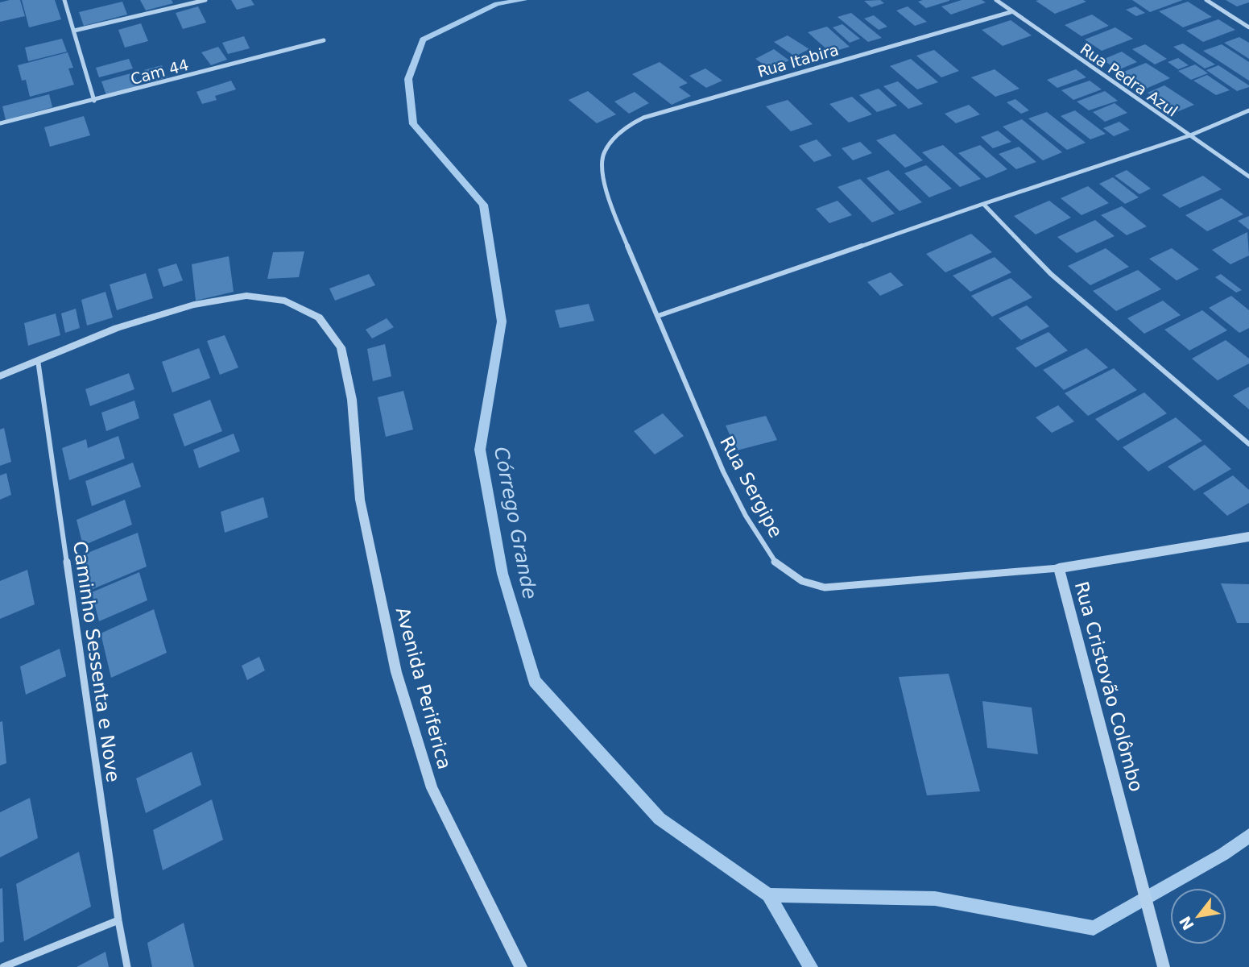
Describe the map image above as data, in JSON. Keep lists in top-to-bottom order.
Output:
{
  "streets": {
    "street": [
      "Rua Itabira",
      "Cam 44",
      "Rua Pedra Azul",
      "Rua Sergipe",
      "Caminho Sessenta e Nove",
      "Rua Cristovão Colômbo",
      "Avenida Periferica"
    ]
  },
  "crossings": [
    ["Rua Itabira", "Rua Pedra Azul"],
    ["Rua Itabira", "Rua Sergipe"],
    ["Rua Sergipe", "Rua Cristovão Colômbo"],
    ["Caminho Sessenta e Nove", "Avenida Periferica"]
  ],
  "water": ["Córrego Grande"],
  "north": "bottom left"
}
